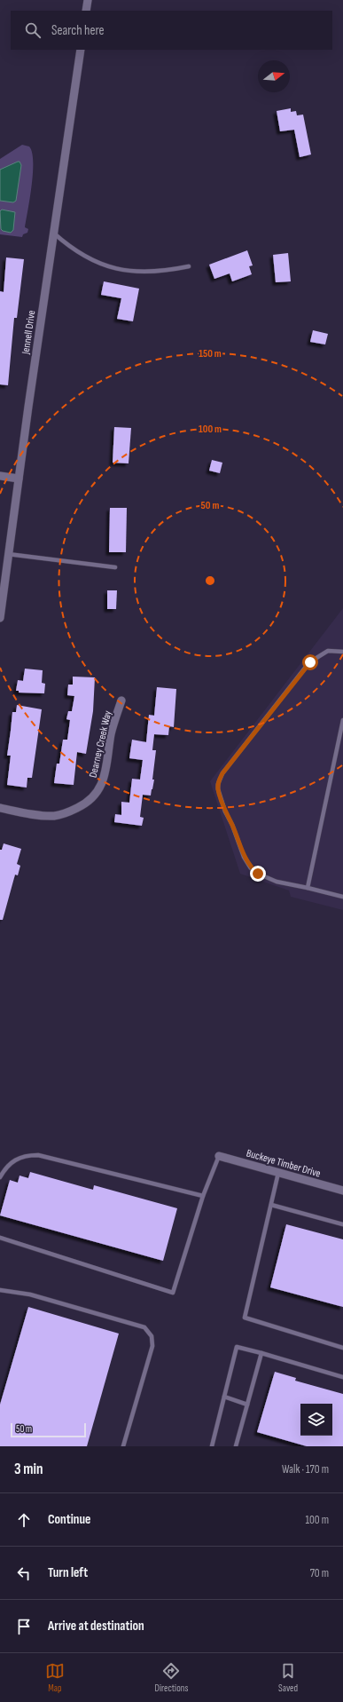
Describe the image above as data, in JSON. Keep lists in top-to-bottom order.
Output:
{
  "streets": {
    "street": ["Jennell Drive", "Dearney Creek Way", "Buckeye Timber Drive"]
  },
  "scale_bar": "50 m",
  "north": "right",
  "page": {
    "search": "Search here",
    "scale": "50 m",
    "heading": ["3 min", "Walk · 170 m"],
    "list": [
      ["Continue", "100 m"],
      ["Turn left", "70 m"],
      "Arrive at destination"
    ],
    "nav": ["Map", "Directions", "Saved"]
  },
  "rings": ["150 m", "100 m", "50 m"]
}
